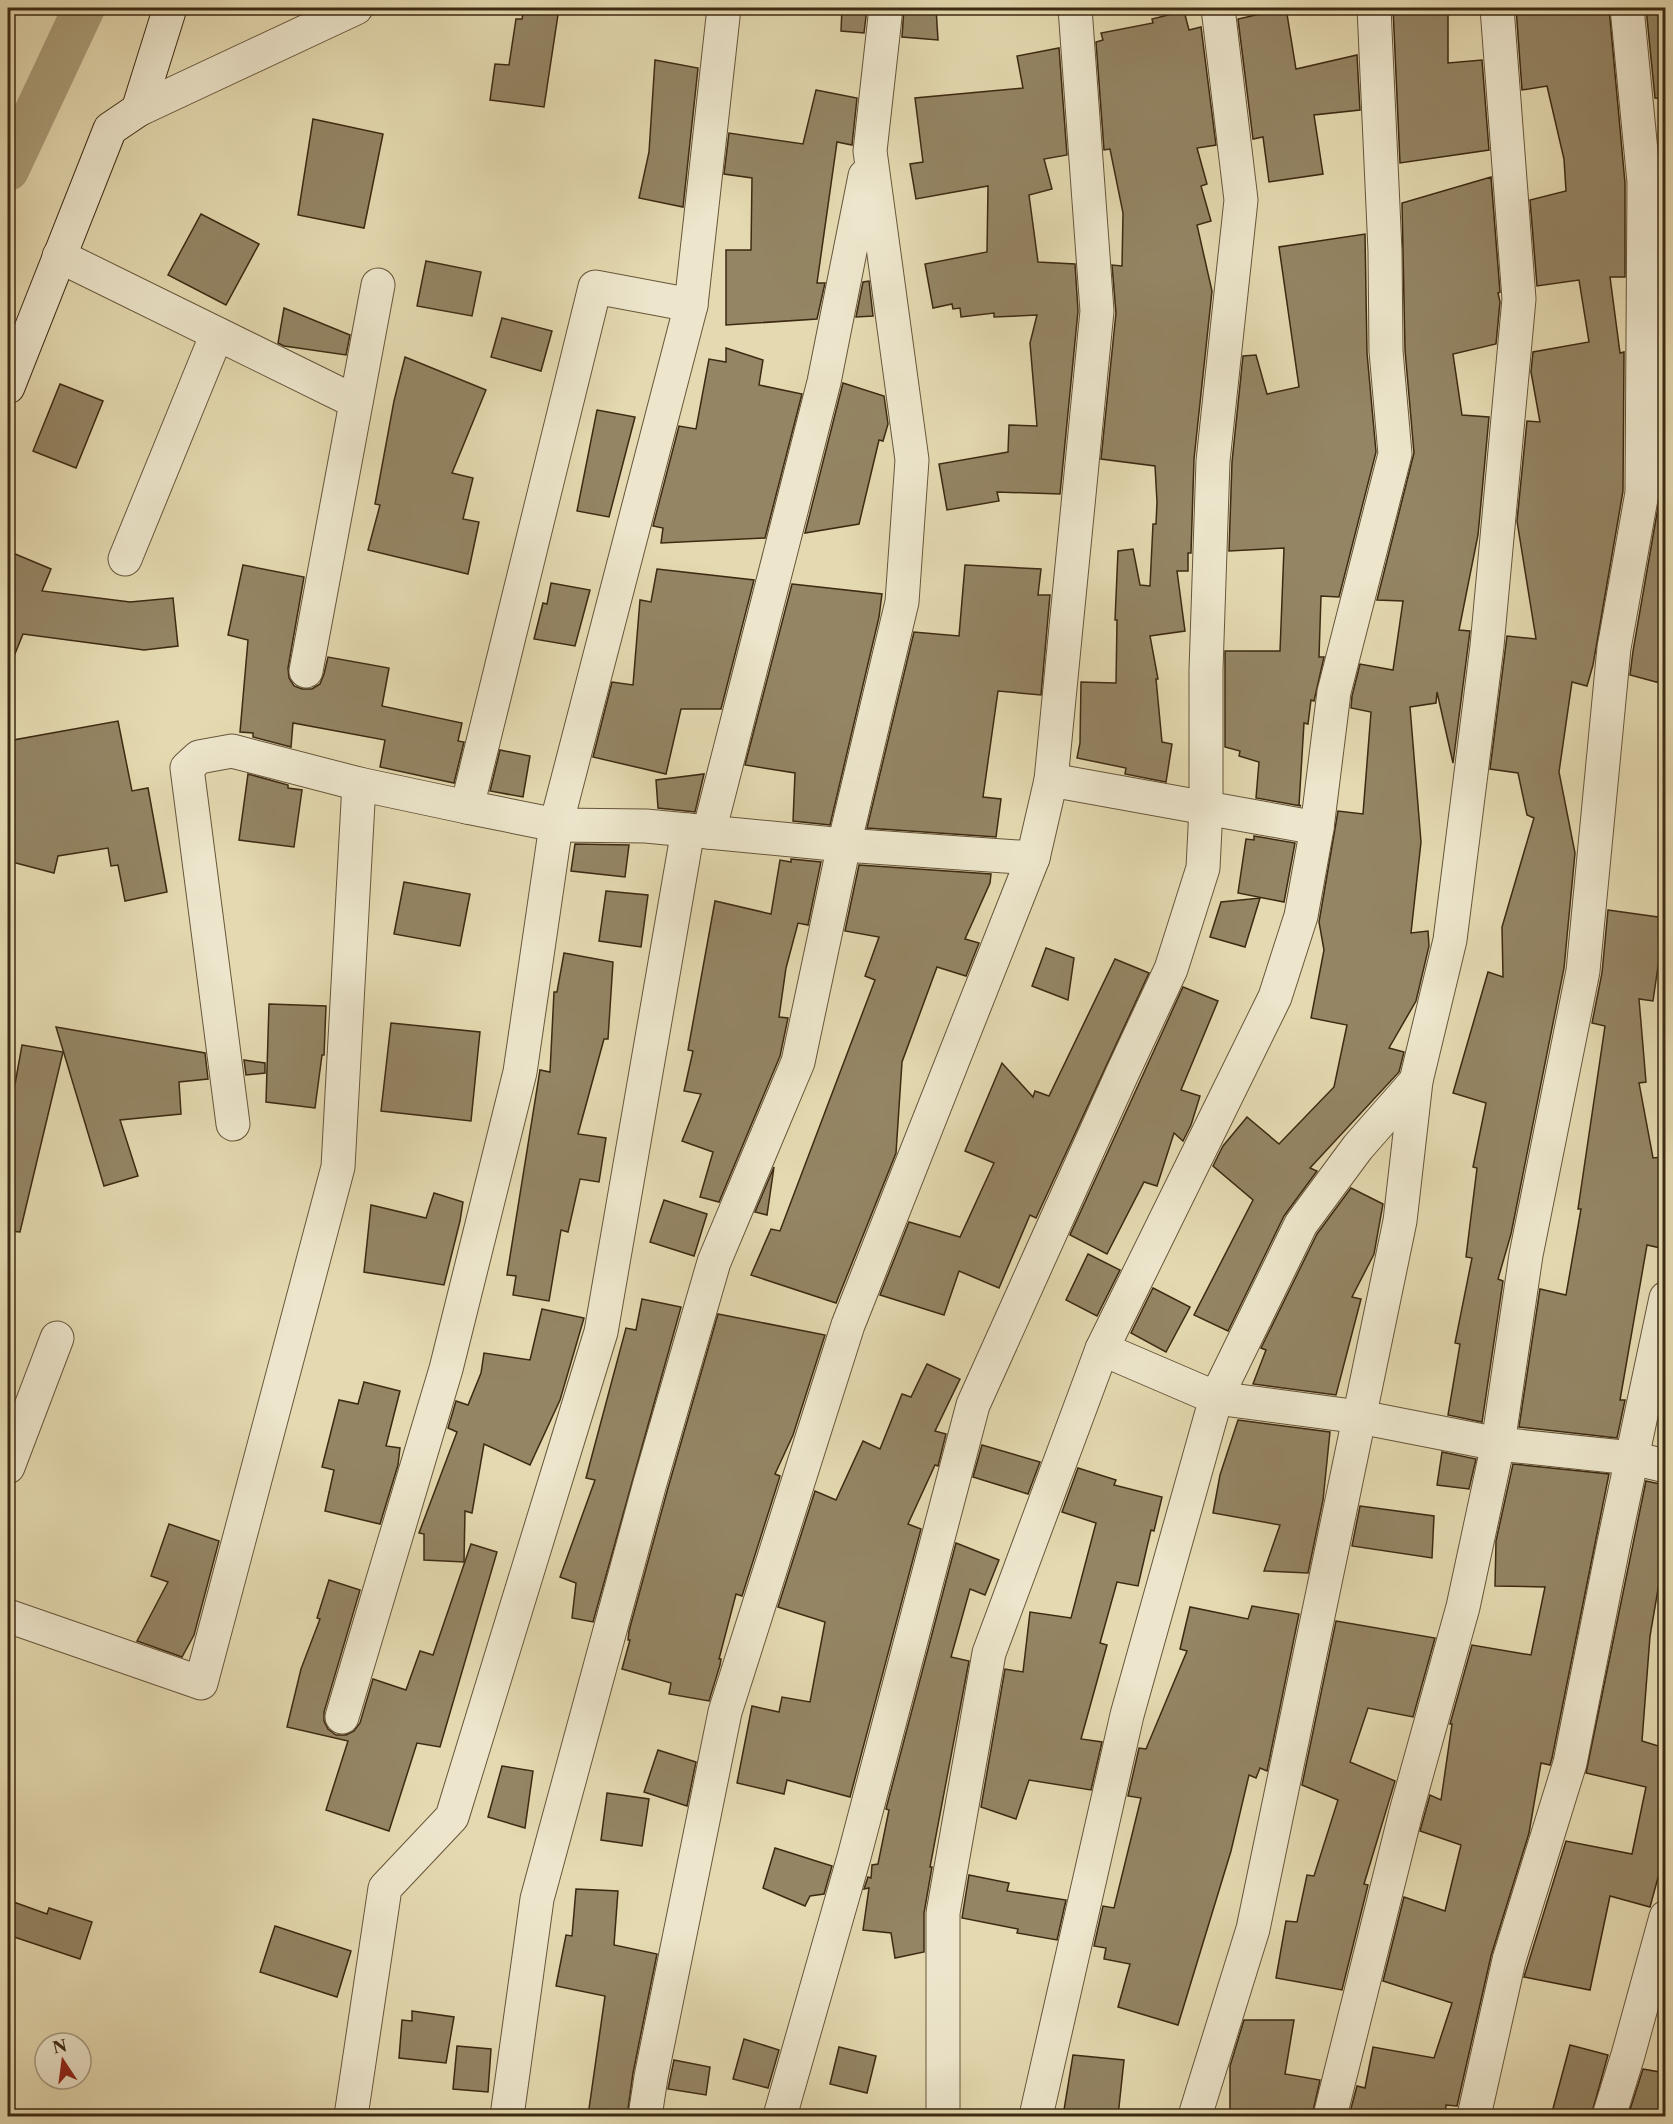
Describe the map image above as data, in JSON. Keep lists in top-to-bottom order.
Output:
{
  "north": "top"
}
